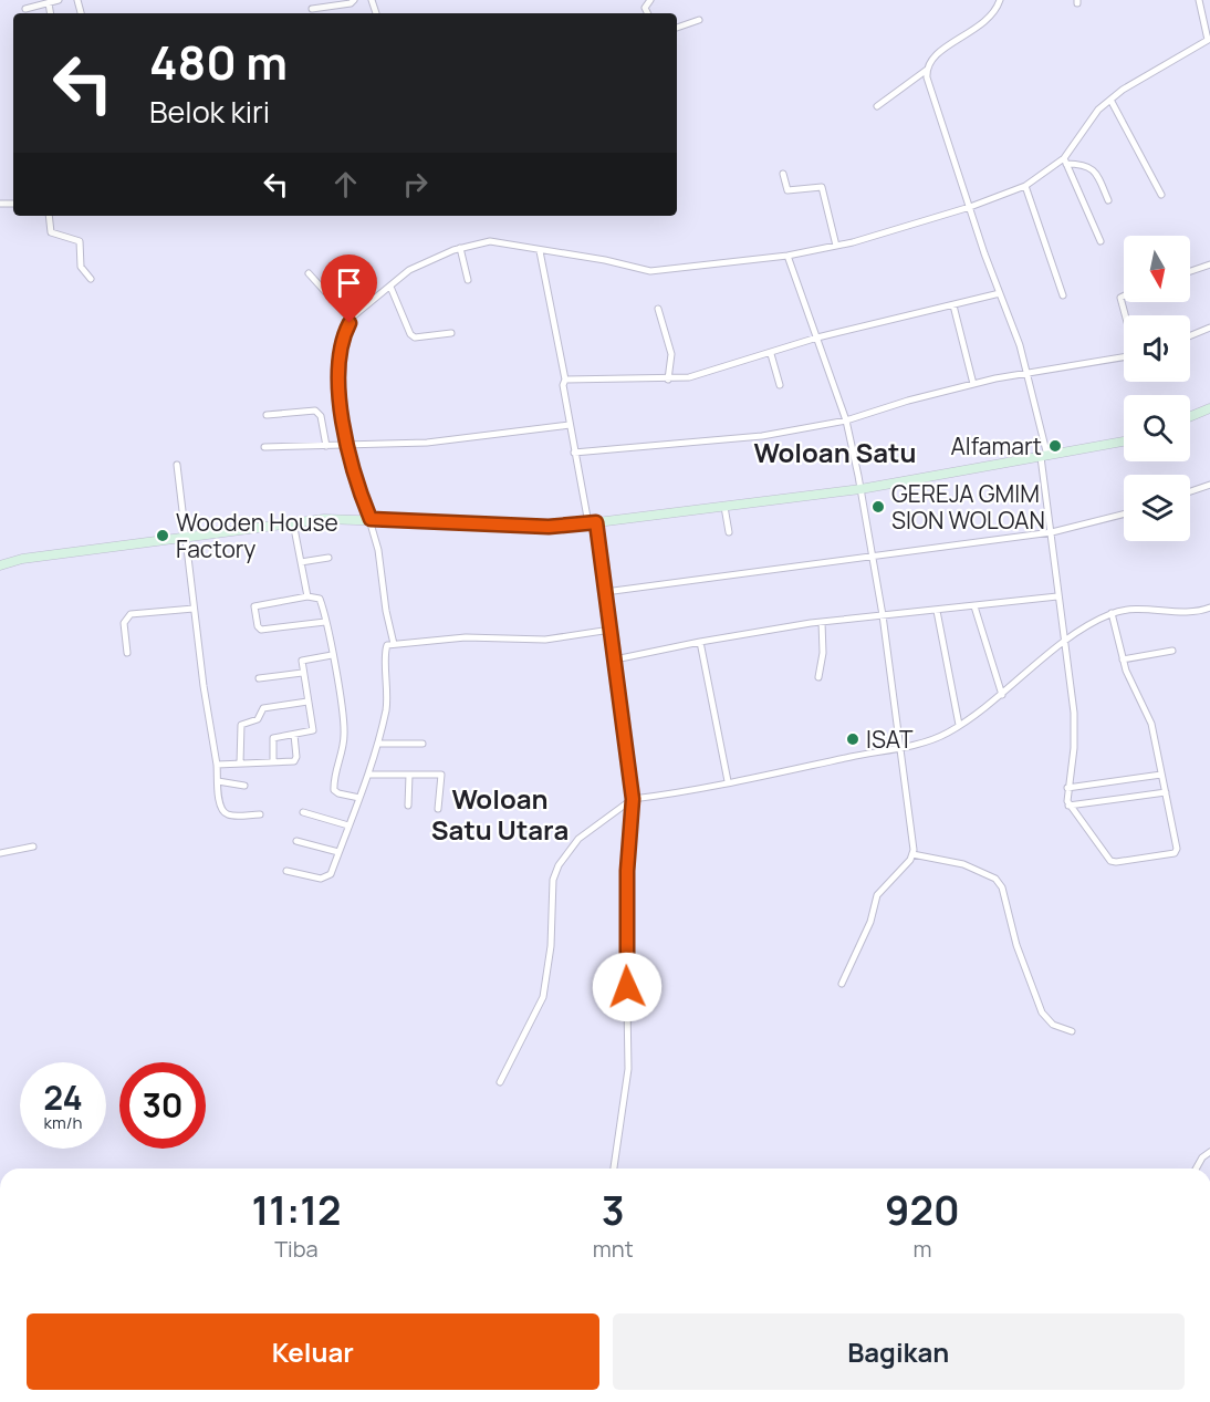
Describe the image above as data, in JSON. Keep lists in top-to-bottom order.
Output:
{
  "districts": ["Woloan Satu", "Woloan Satu Utara"],
  "places": [
    "Alfamart",
    "GEREJA GMIM SION WOLOAN",
    "Wooden House Factory",
    "ISAT"
  ],
  "north": "bottom",
  "page": {
    "turn": ["480 m", "Belok kiri"],
    "speed": "24 km/h",
    "limit": "30",
    "eta": [
      "11:12",
      "Tiba",
      "3",
      "mnt",
      "920",
      "m"
    ],
    "buttons": ["Keluar", "Bagikan"]
  }
}
